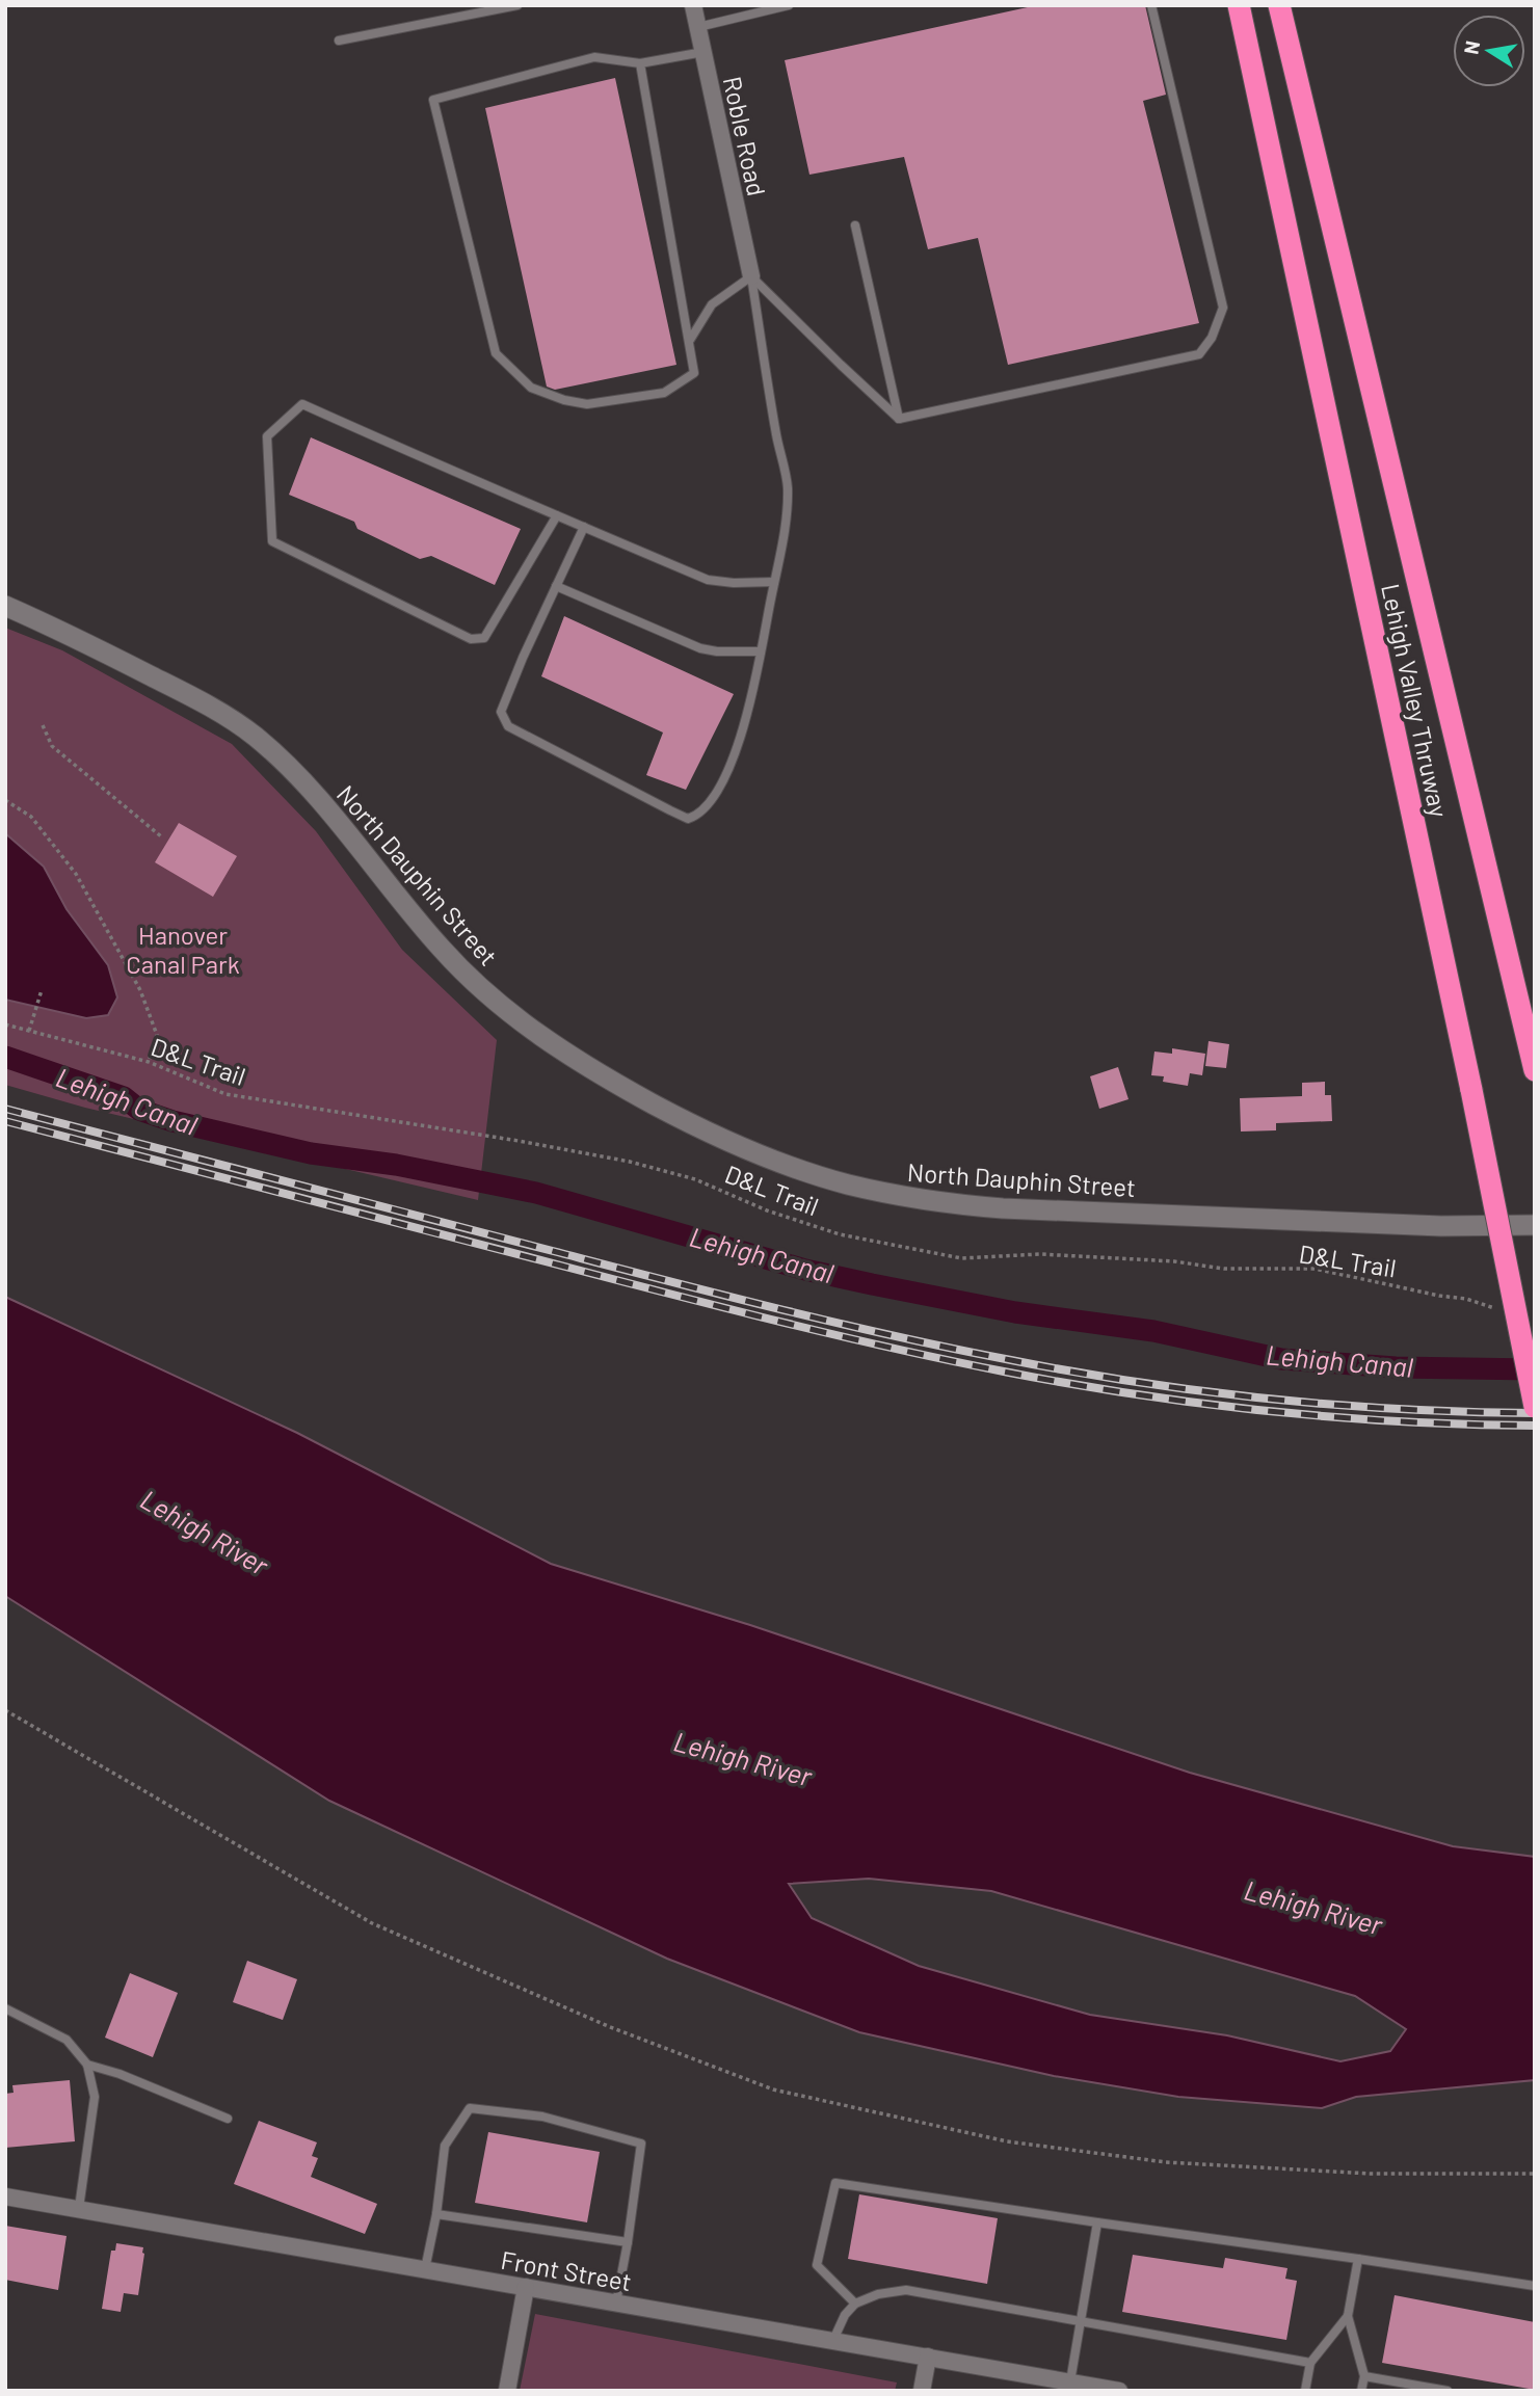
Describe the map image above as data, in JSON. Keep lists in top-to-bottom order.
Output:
{
  "streets": {
    "highway": ["Lehigh Valley Thruway"],
    "street": ["Roble Road", "North Dauphin Street", "Front Street"],
    "path": ["D&L Trail"]
  },
  "water": ["Lehigh Canal", "Lehigh River"],
  "parks": ["Hanover Canal Park"],
  "north": "left"
}
